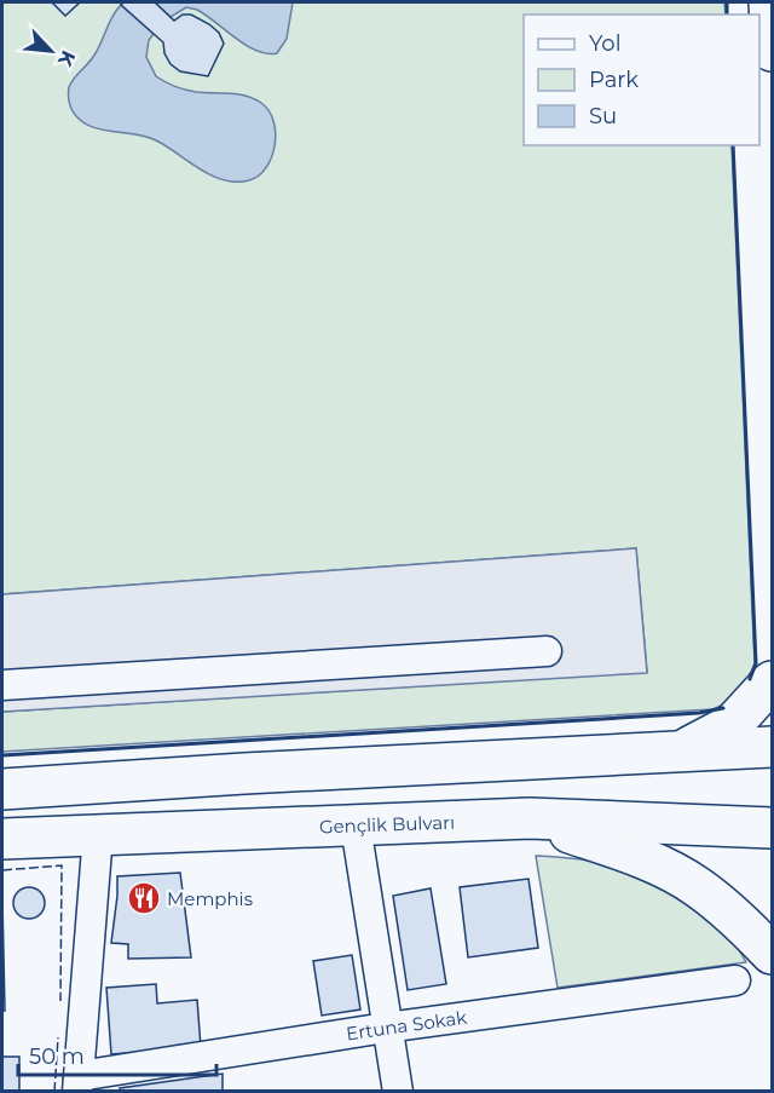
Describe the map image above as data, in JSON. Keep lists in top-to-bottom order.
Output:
{
  "streets": {
    "highway": ["Gençlik Bulvarı"],
    "street": ["Ertuna Sokak"]
  },
  "places": {
    "restaurant": ["Memphis"]
  },
  "legend": ["Yol", "Park", "Su"],
  "scale_bar": "50 m",
  "north": "bottom right"
}
